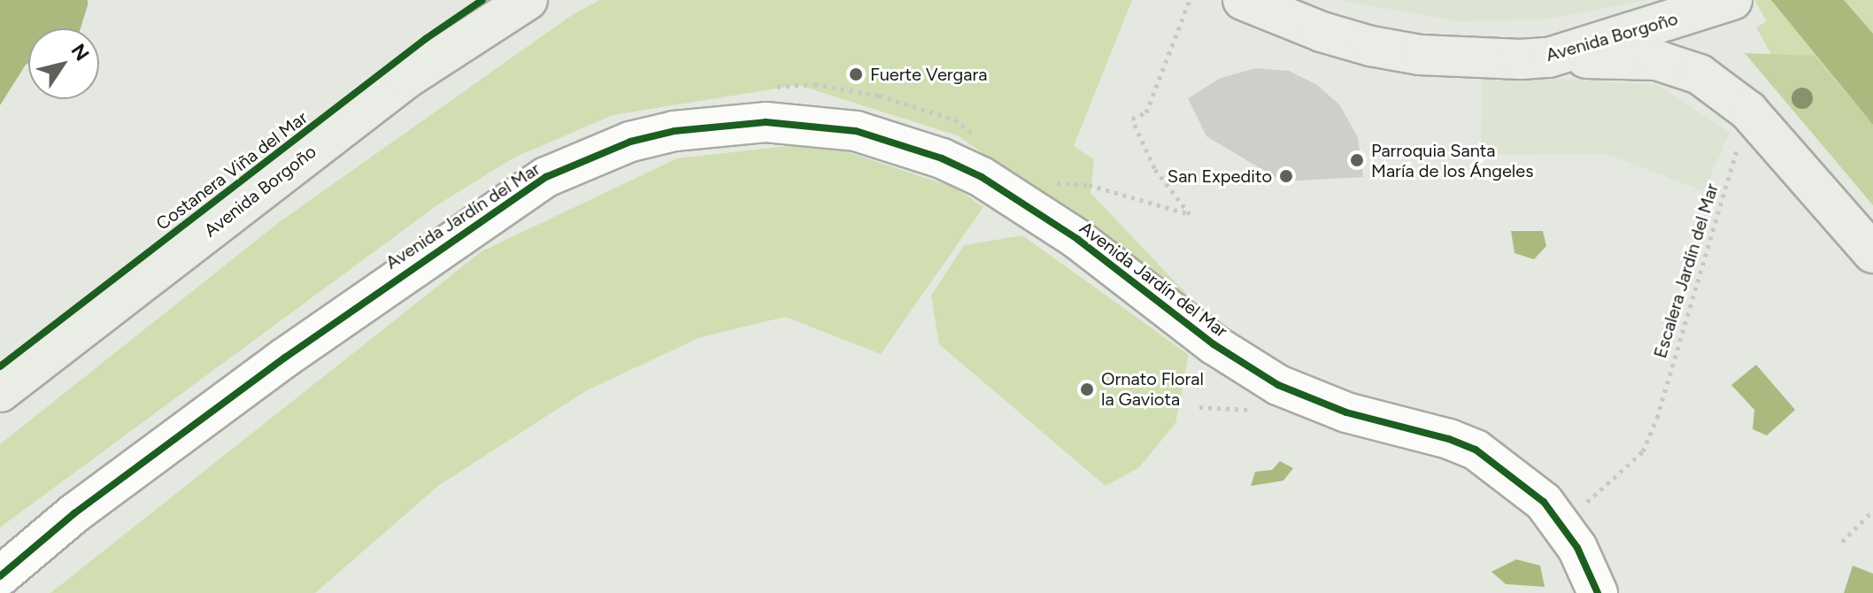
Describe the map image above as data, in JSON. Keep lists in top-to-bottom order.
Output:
{
  "streets": {
    "main road": ["Avenida Borgoño"],
    "street": ["Avenida Jardín del Mar"],
    "path": ["Escalera Jardín del Mar"],
    "cycle path": ["Costanera Viña del Mar"]
  },
  "crossings": [
    ["Avenida Jardín del Mar", "Escalera Jardín del Mar"]
  ],
  "places": [
    "Fuerte Vergara",
    "Parroquia Santa María de los Ángeles",
    "San Expedito",
    "Ornato Floral la Gaviota"
  ],
  "north": "top right"
}
